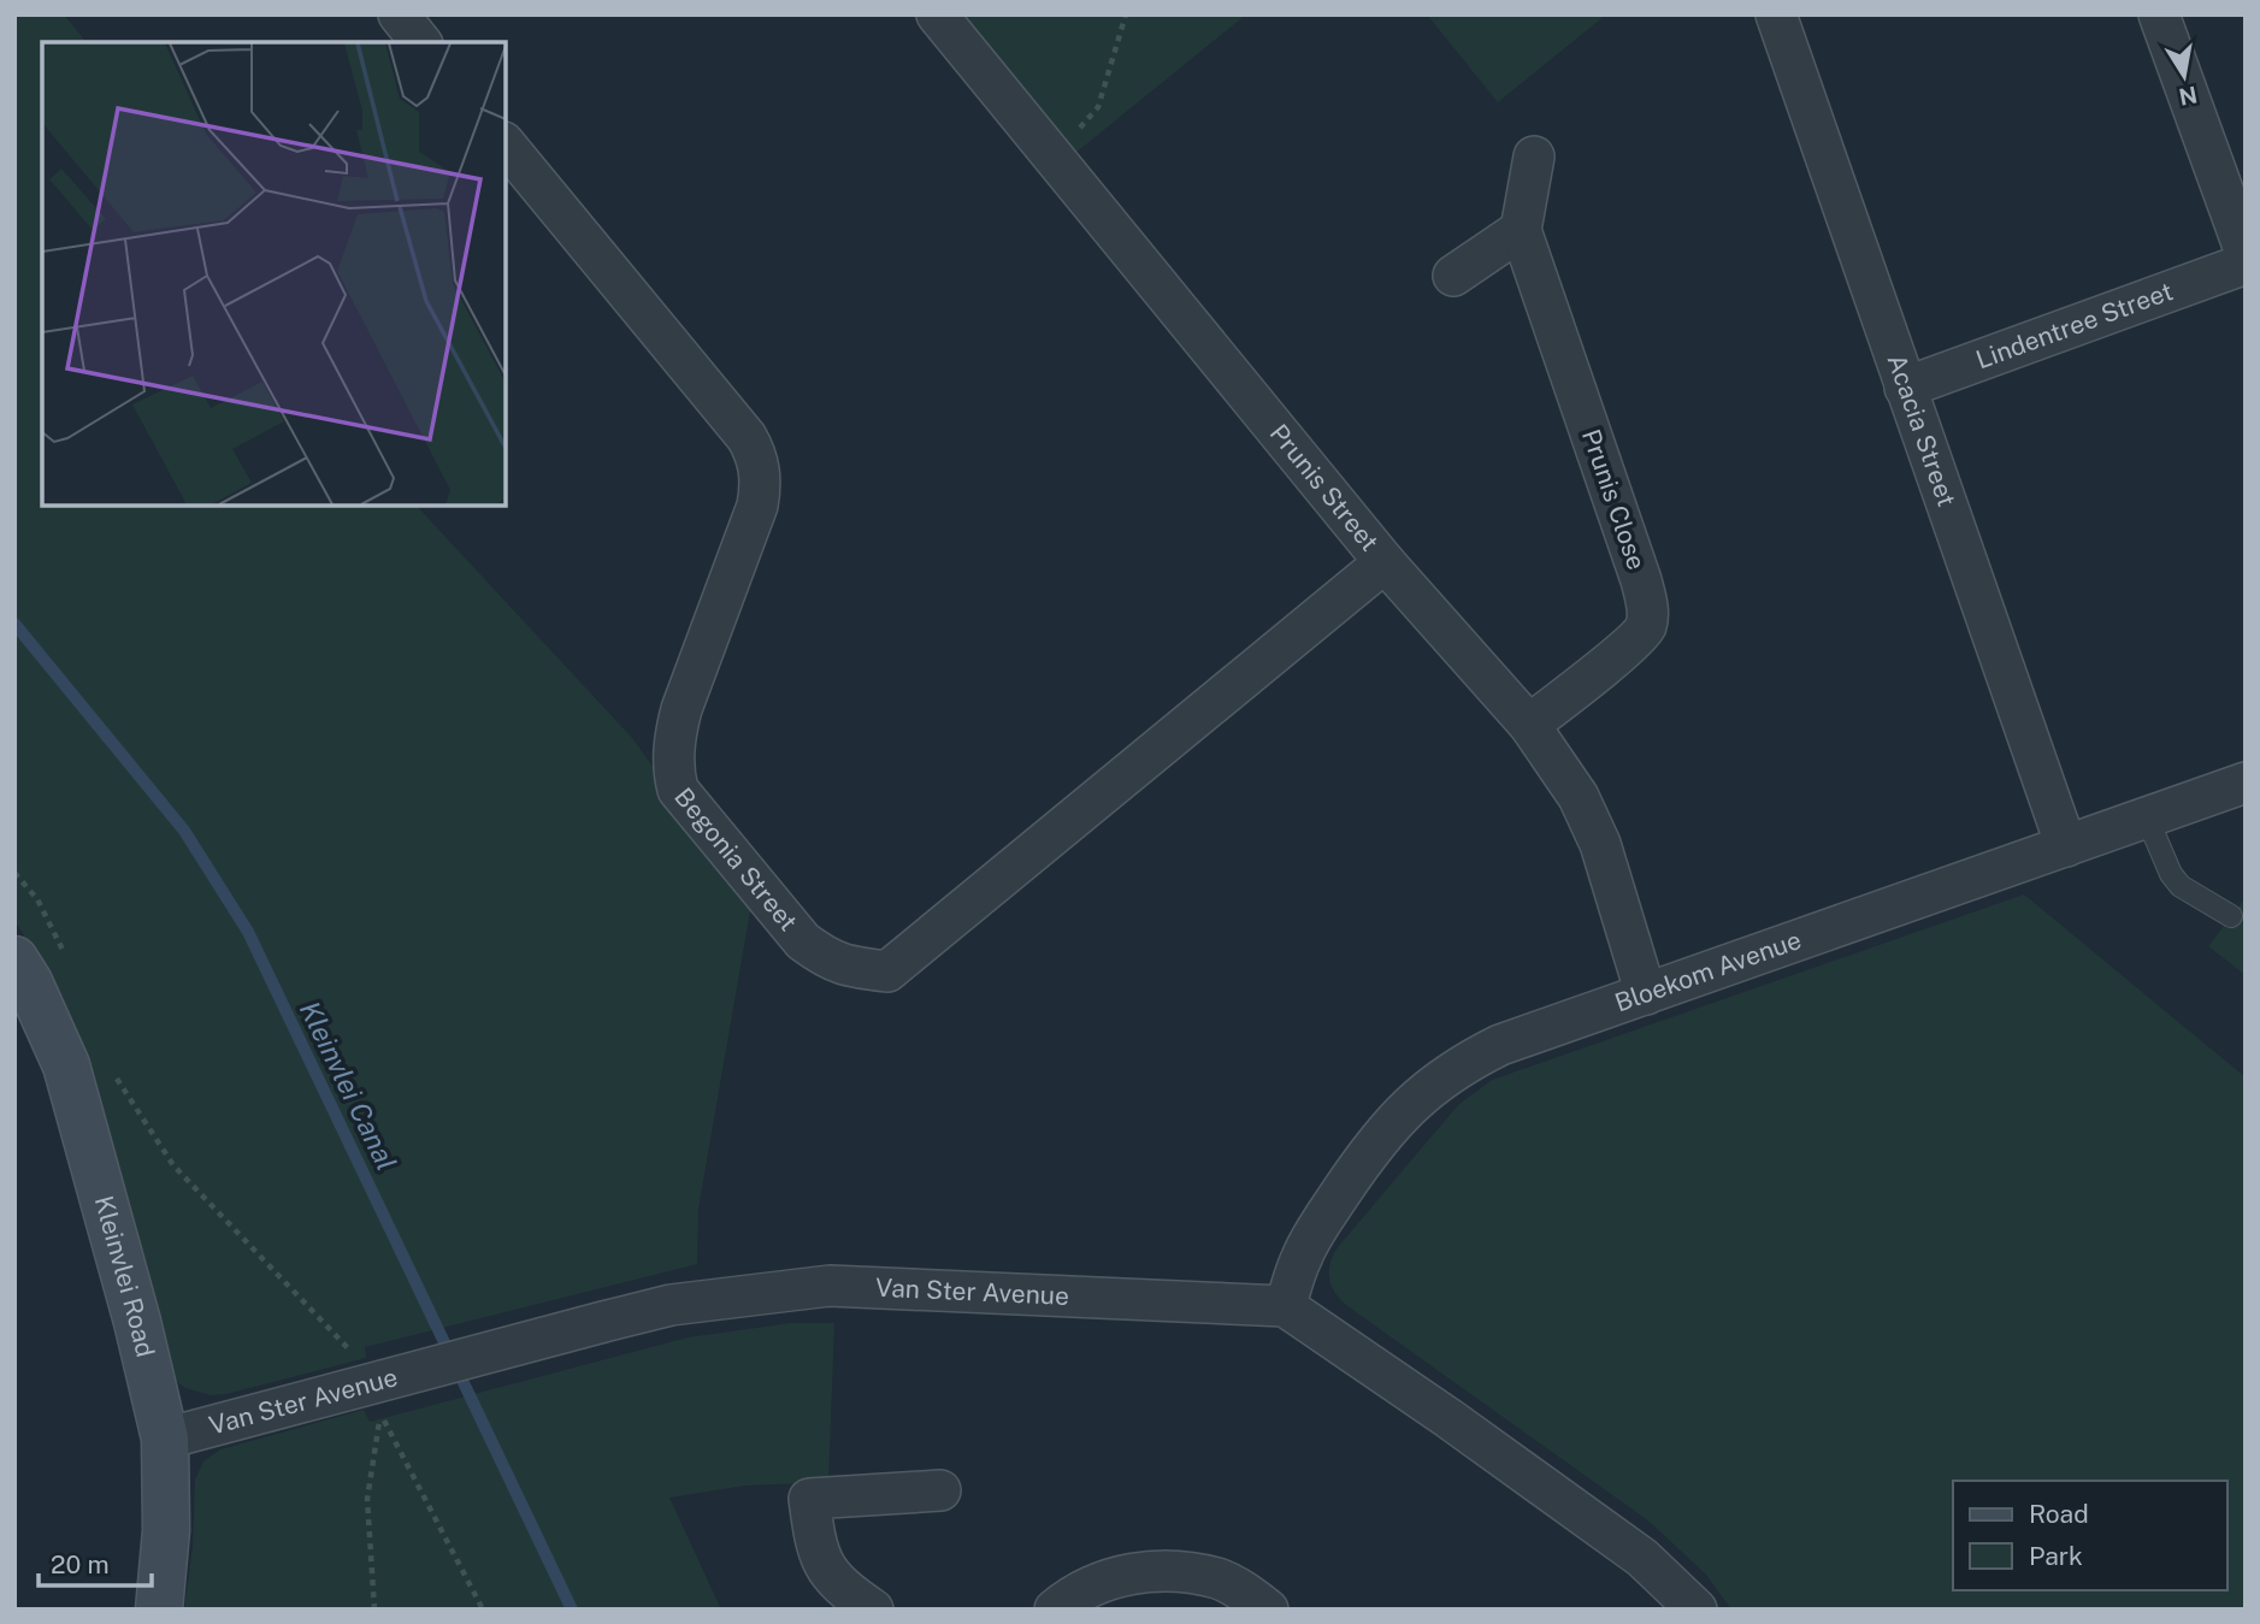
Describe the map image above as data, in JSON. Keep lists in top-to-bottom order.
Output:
{
  "streets": {
    "street": [
      "Lindentree Street",
      "Acacia Street",
      "Prunis Street",
      "Prunis Close",
      "Begonia Street",
      "Bloekom Avenue",
      "Kleinvlei Road",
      "Van Ster Avenue"
    ]
  },
  "crossings": [
    ["Lindentree Street", "Acacia Street"],
    ["Acacia Street", "Bloekom Avenue"],
    ["Prunis Street", "Prunis Close"],
    ["Prunis Street", "Begonia Street"],
    ["Prunis Street", "Bloekom Avenue"],
    ["Bloekom Avenue", "Van Ster Avenue"],
    ["Kleinvlei Road", "Van Ster Avenue"]
  ],
  "water": ["Kleinvlei Canal"],
  "legend": ["Road", "Park"],
  "scale_bar": "20 m",
  "north": "bottom"
}
